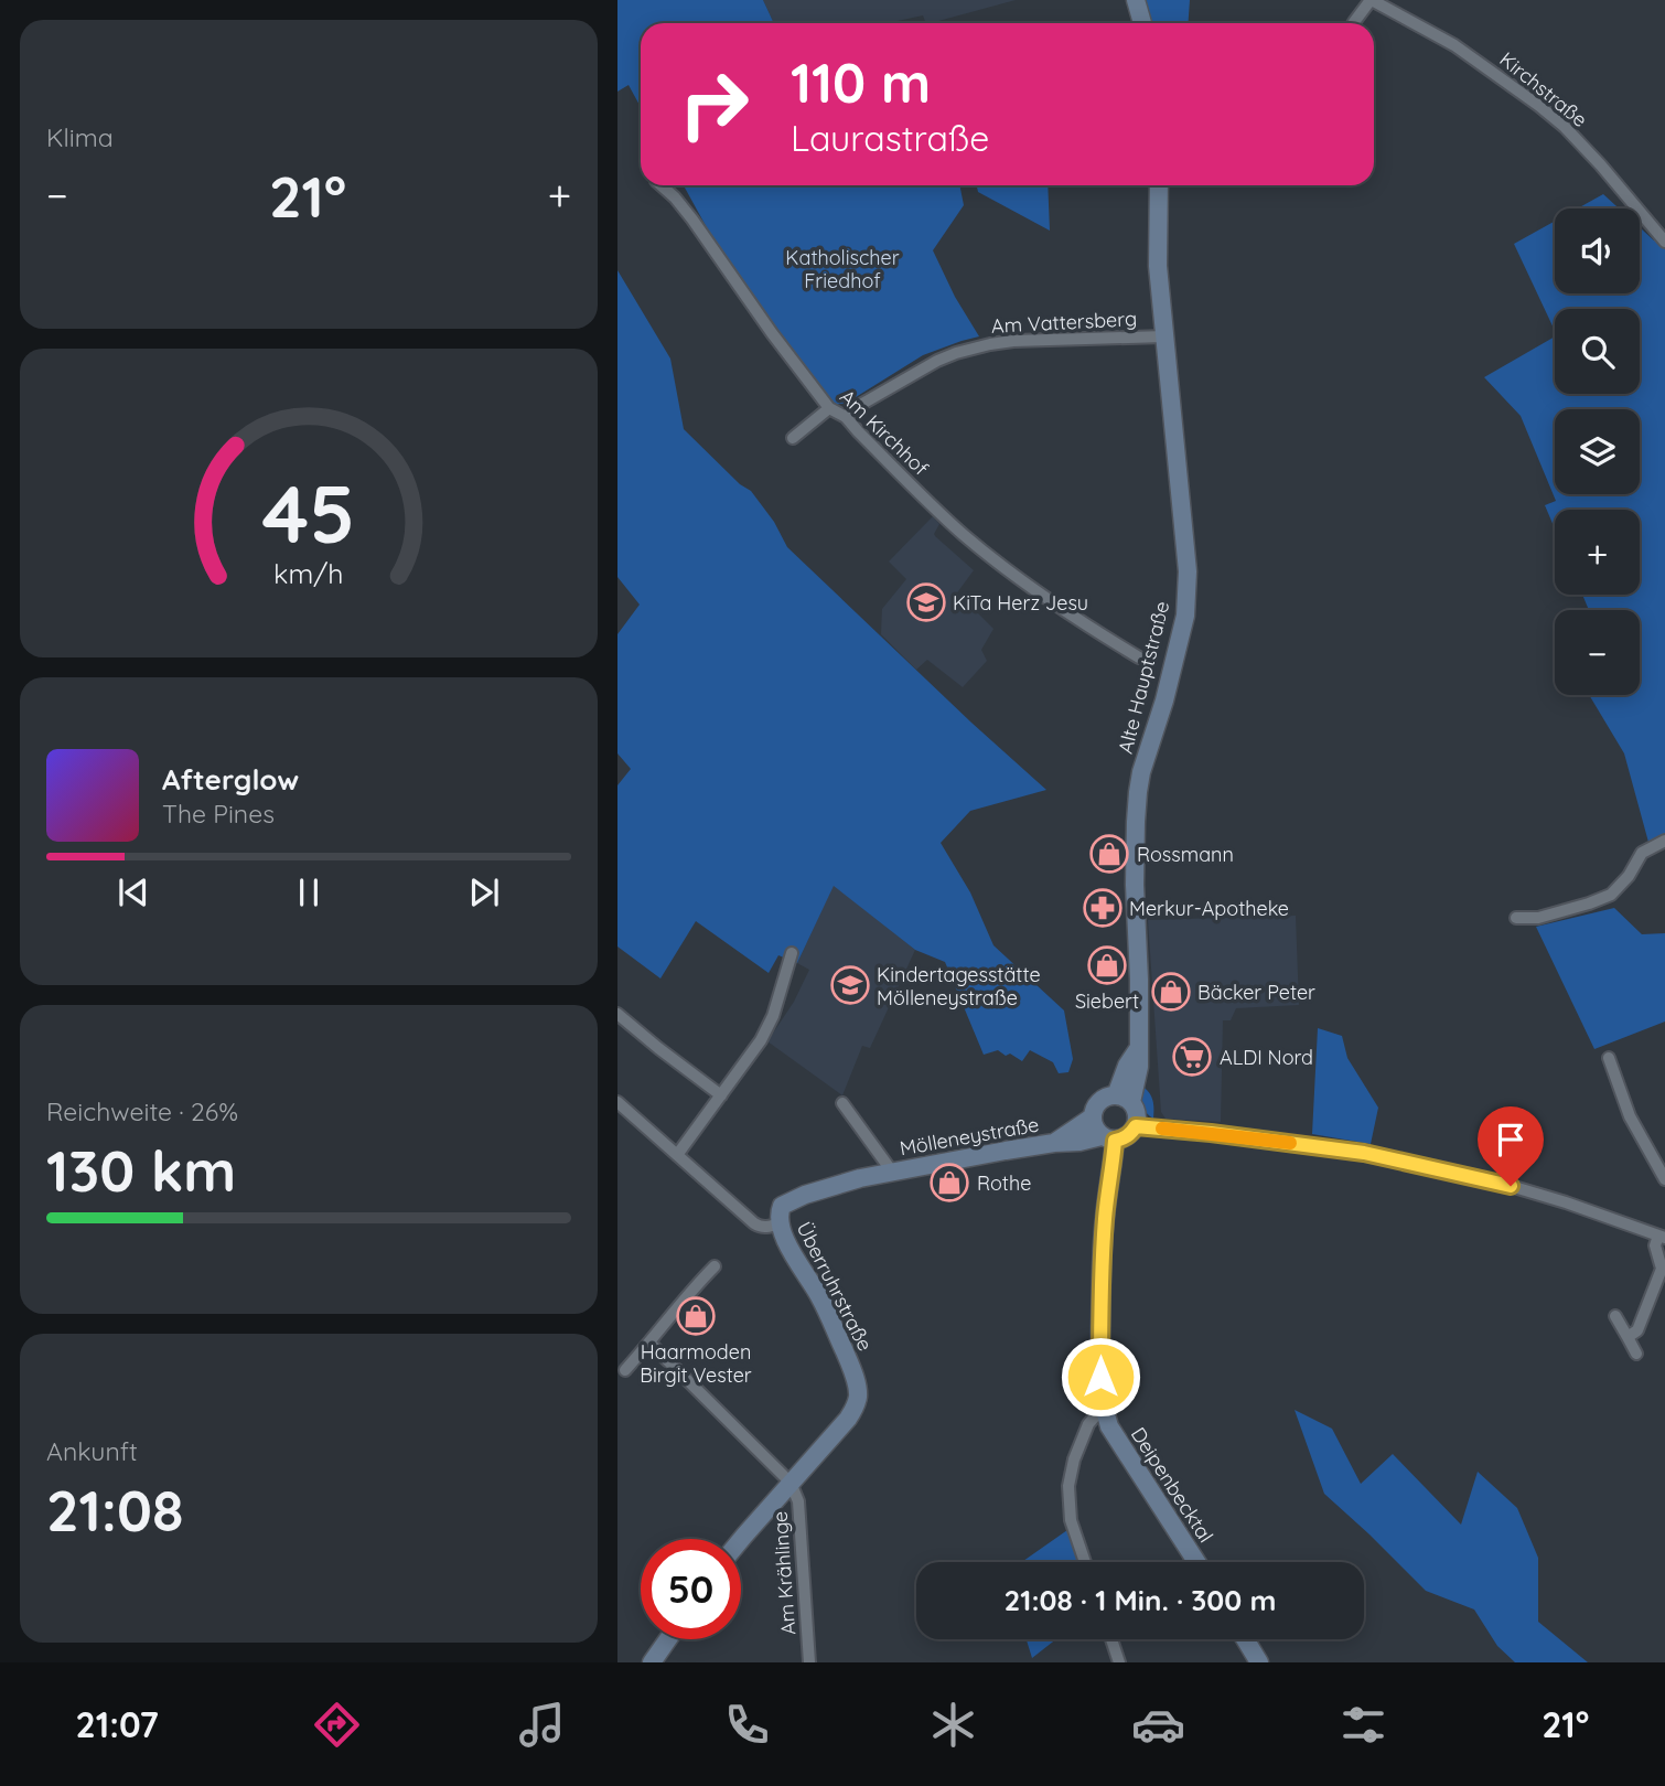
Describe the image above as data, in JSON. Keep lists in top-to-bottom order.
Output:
{
  "streets": {
    "main road": [
      "Alte Hauptstraße",
      "Mölleneystraße",
      "Überruhrstraße",
      "Deipenbecktal"
    ],
    "street": [
      "Kirchstraße",
      "Am Vattersberg",
      "Am Kirchhof",
      "Am Krählinge"
    ]
  },
  "crossings": [
    ["Am Vattersberg", "Am Kirchhof"],
    ["Am Vattersberg", "Alte Hauptstraße"],
    ["Alte Hauptstraße", "Mölleneystraße"],
    ["Alte Hauptstraße", "Deipenbecktal"],
    ["Mölleneystraße", "Überruhrstraße"],
    ["Mölleneystraße", "Deipenbecktal"],
    ["Überruhrstraße", "Am Krählinge"]
  ],
  "parks": ["Katholischer Friedhof"],
  "places": {
    "school or university": ["KiTa Herz Jesu", "Kindertagesstätte Mölleneystraße"],
    "shop": [
      "Rossmann",
      "Siebert",
      "Bäcker Peter",
      "Rothe",
      "Haarmoden Birgit Vester"
    ],
    "pharmacy": ["Merkur-Apotheke"],
    "supermarket": ["ALDI Nord"]
  },
  "page": {
    "tile": [
      "Klima",
      ["Reichweite · 26%", "130 km"],
      ["Ankunft", "21:08"]
    ],
    "turn": ["110 m", "Laurastraße"],
    "heat": ["−", "21°", "+"],
    "map_buttons": ["+", "−"],
    "song": ["Afterglow", "The Pines"],
    "limit": "50",
    "trip": "21:08 · 1 Min. · 300 m",
    "tabs": ["21:07", "21°"],
    "gauge": ["45", "km/h"]
  }
}
